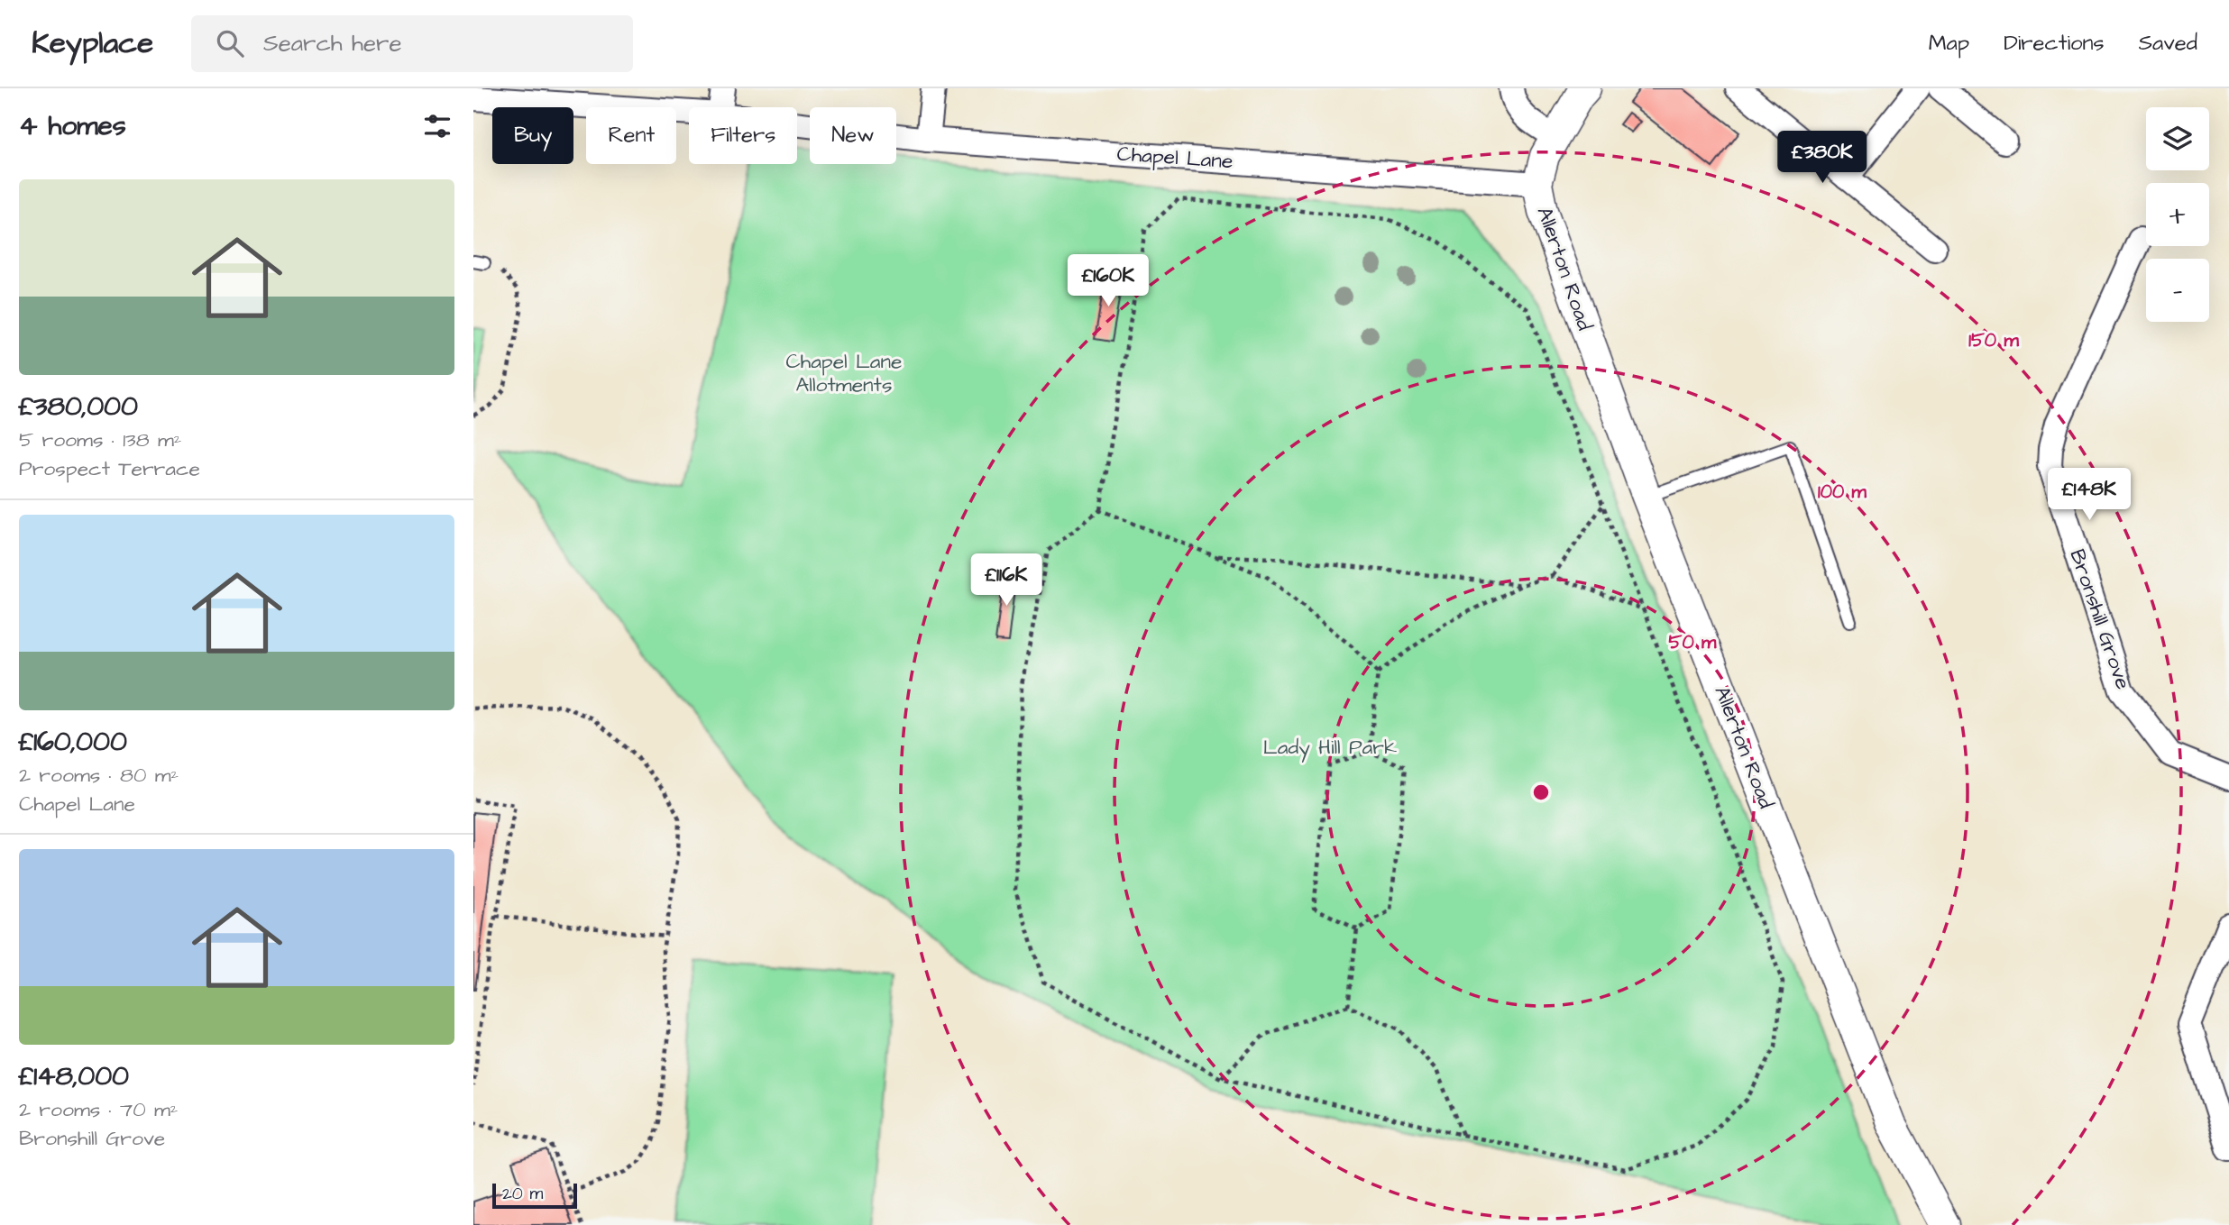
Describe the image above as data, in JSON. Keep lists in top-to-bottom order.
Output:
{
  "streets": {
    "street": ["Chapel Lane", "Allerton Road", "Bronshill Grove"]
  },
  "crossings": [
    ["Chapel Lane", "Allerton Road"]
  ],
  "parks": ["Chapel Lane Allotments", "Lady Hill Park"],
  "scale_bar": "20 m",
  "page": {
    "header": "Keyplace",
    "search": "Search here",
    "nav": ["Map", "Directions", "Saved"],
    "heading": "4 homes",
    "map_buttons": ["+", "−"],
    "chip": [
      "Buy",
      "Rent",
      "Filters",
      "New"
    ],
    "price": [
      "£380K",
      "£160K",
      "£148K",
      "£116K"
    ],
    "list": [
      {
        "name": "£380,000",
        "note": "5 rooms · 138 m² · Prospect Terrace"
      },
      {
        "name": "£160,000",
        "note": "2 rooms · 80 m² · Chapel Lane"
      },
      {
        "name": "£148,000",
        "note": "2 rooms · 70 m² · Bronshill Grove"
      }
    ],
    "scale": "20 m"
  },
  "rings": ["150 m", "100 m", "50 m"]
}
